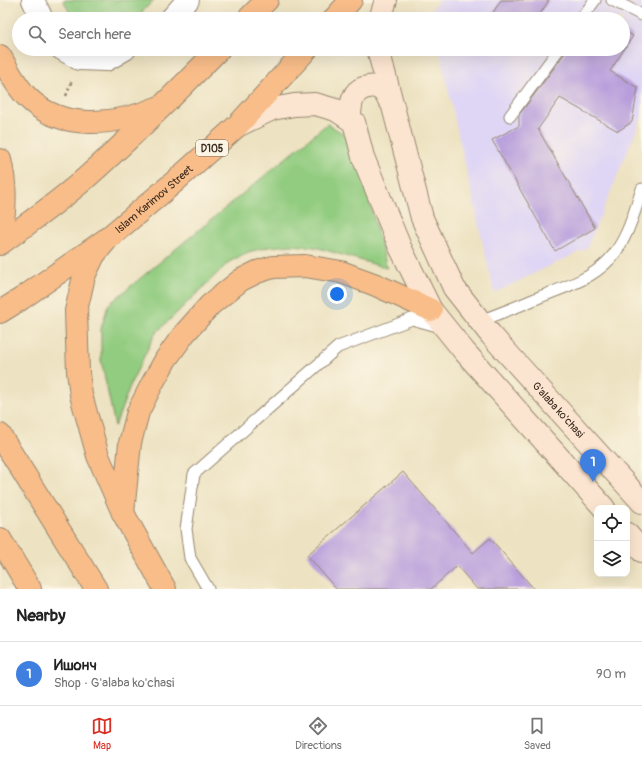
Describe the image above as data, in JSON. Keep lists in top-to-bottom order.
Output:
{
  "streets": {
    "main road": ["D105", "Islam Karimov Street", "G'alaba ko'chasi"]
  },
  "page": {
    "search": "Search here",
    "pins": "1",
    "heading": "Nearby",
    "list": [
      {
        "mark": "1",
        "name": "Ишонч",
        "note": "Shop · G'alaba ko'chasi",
        "value": "90 m"
      }
    ],
    "nav": ["Map", "Directions", "Saved"]
  }
}
